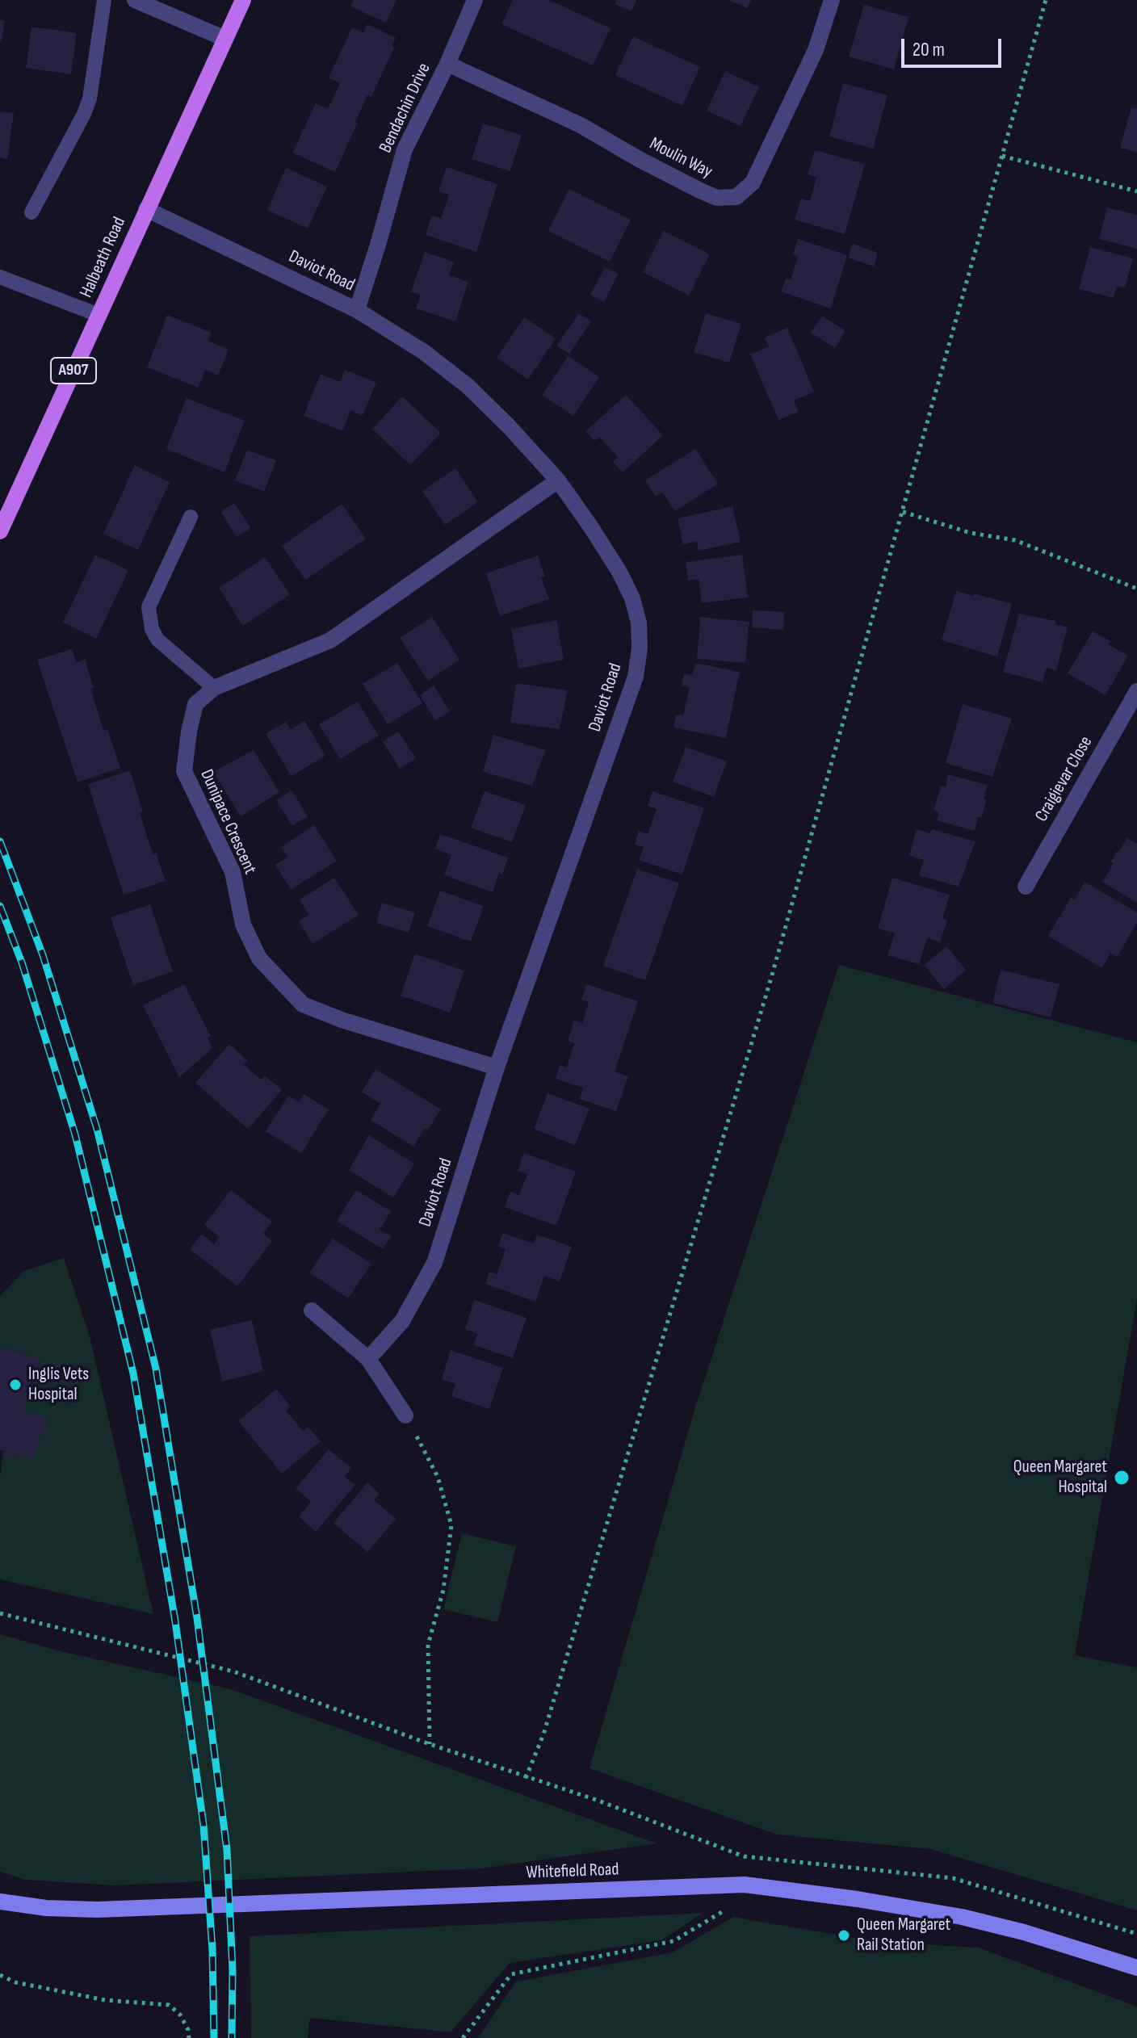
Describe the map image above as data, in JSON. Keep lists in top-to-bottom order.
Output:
{
  "streets": {
    "main road": ["Halbeath Road", "A907", "Whitefield Road"],
    "street": [
      "Bendachin Drive",
      "Moulin Way",
      "Daviot Road",
      "Craigievar Close",
      "Dunipace Crescent"
    ]
  },
  "crossings": [
    ["Bendachin Drive", "Moulin Way"],
    ["Bendachin Drive", "Daviot Road"],
    ["Halbeath Road", "Daviot Road"],
    ["Daviot Road", "Dunipace Crescent"]
  ],
  "places": ["Inglis Vets Hospital", "Queen Margaret Hospital", "Queen Margaret Rail Station"],
  "scale_bar": "20 m"
}
